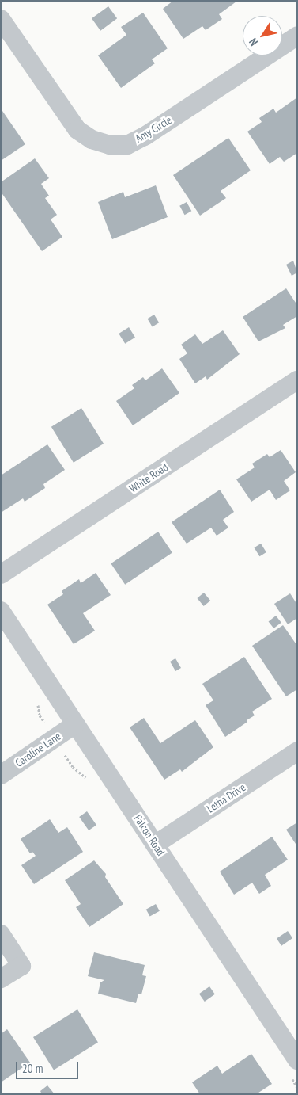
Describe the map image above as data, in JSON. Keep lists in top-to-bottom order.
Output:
{
  "streets": {
    "street": [
      "Amy Circle",
      "White Road",
      "Caroline Lane",
      "Letha Drive",
      "Falcon Road"
    ]
  },
  "crossings": [
    ["Caroline Lane", "Falcon Road"],
    ["Letha Drive", "Falcon Road"]
  ],
  "scale_bar": "20 m",
  "north": "bottom left"
}
